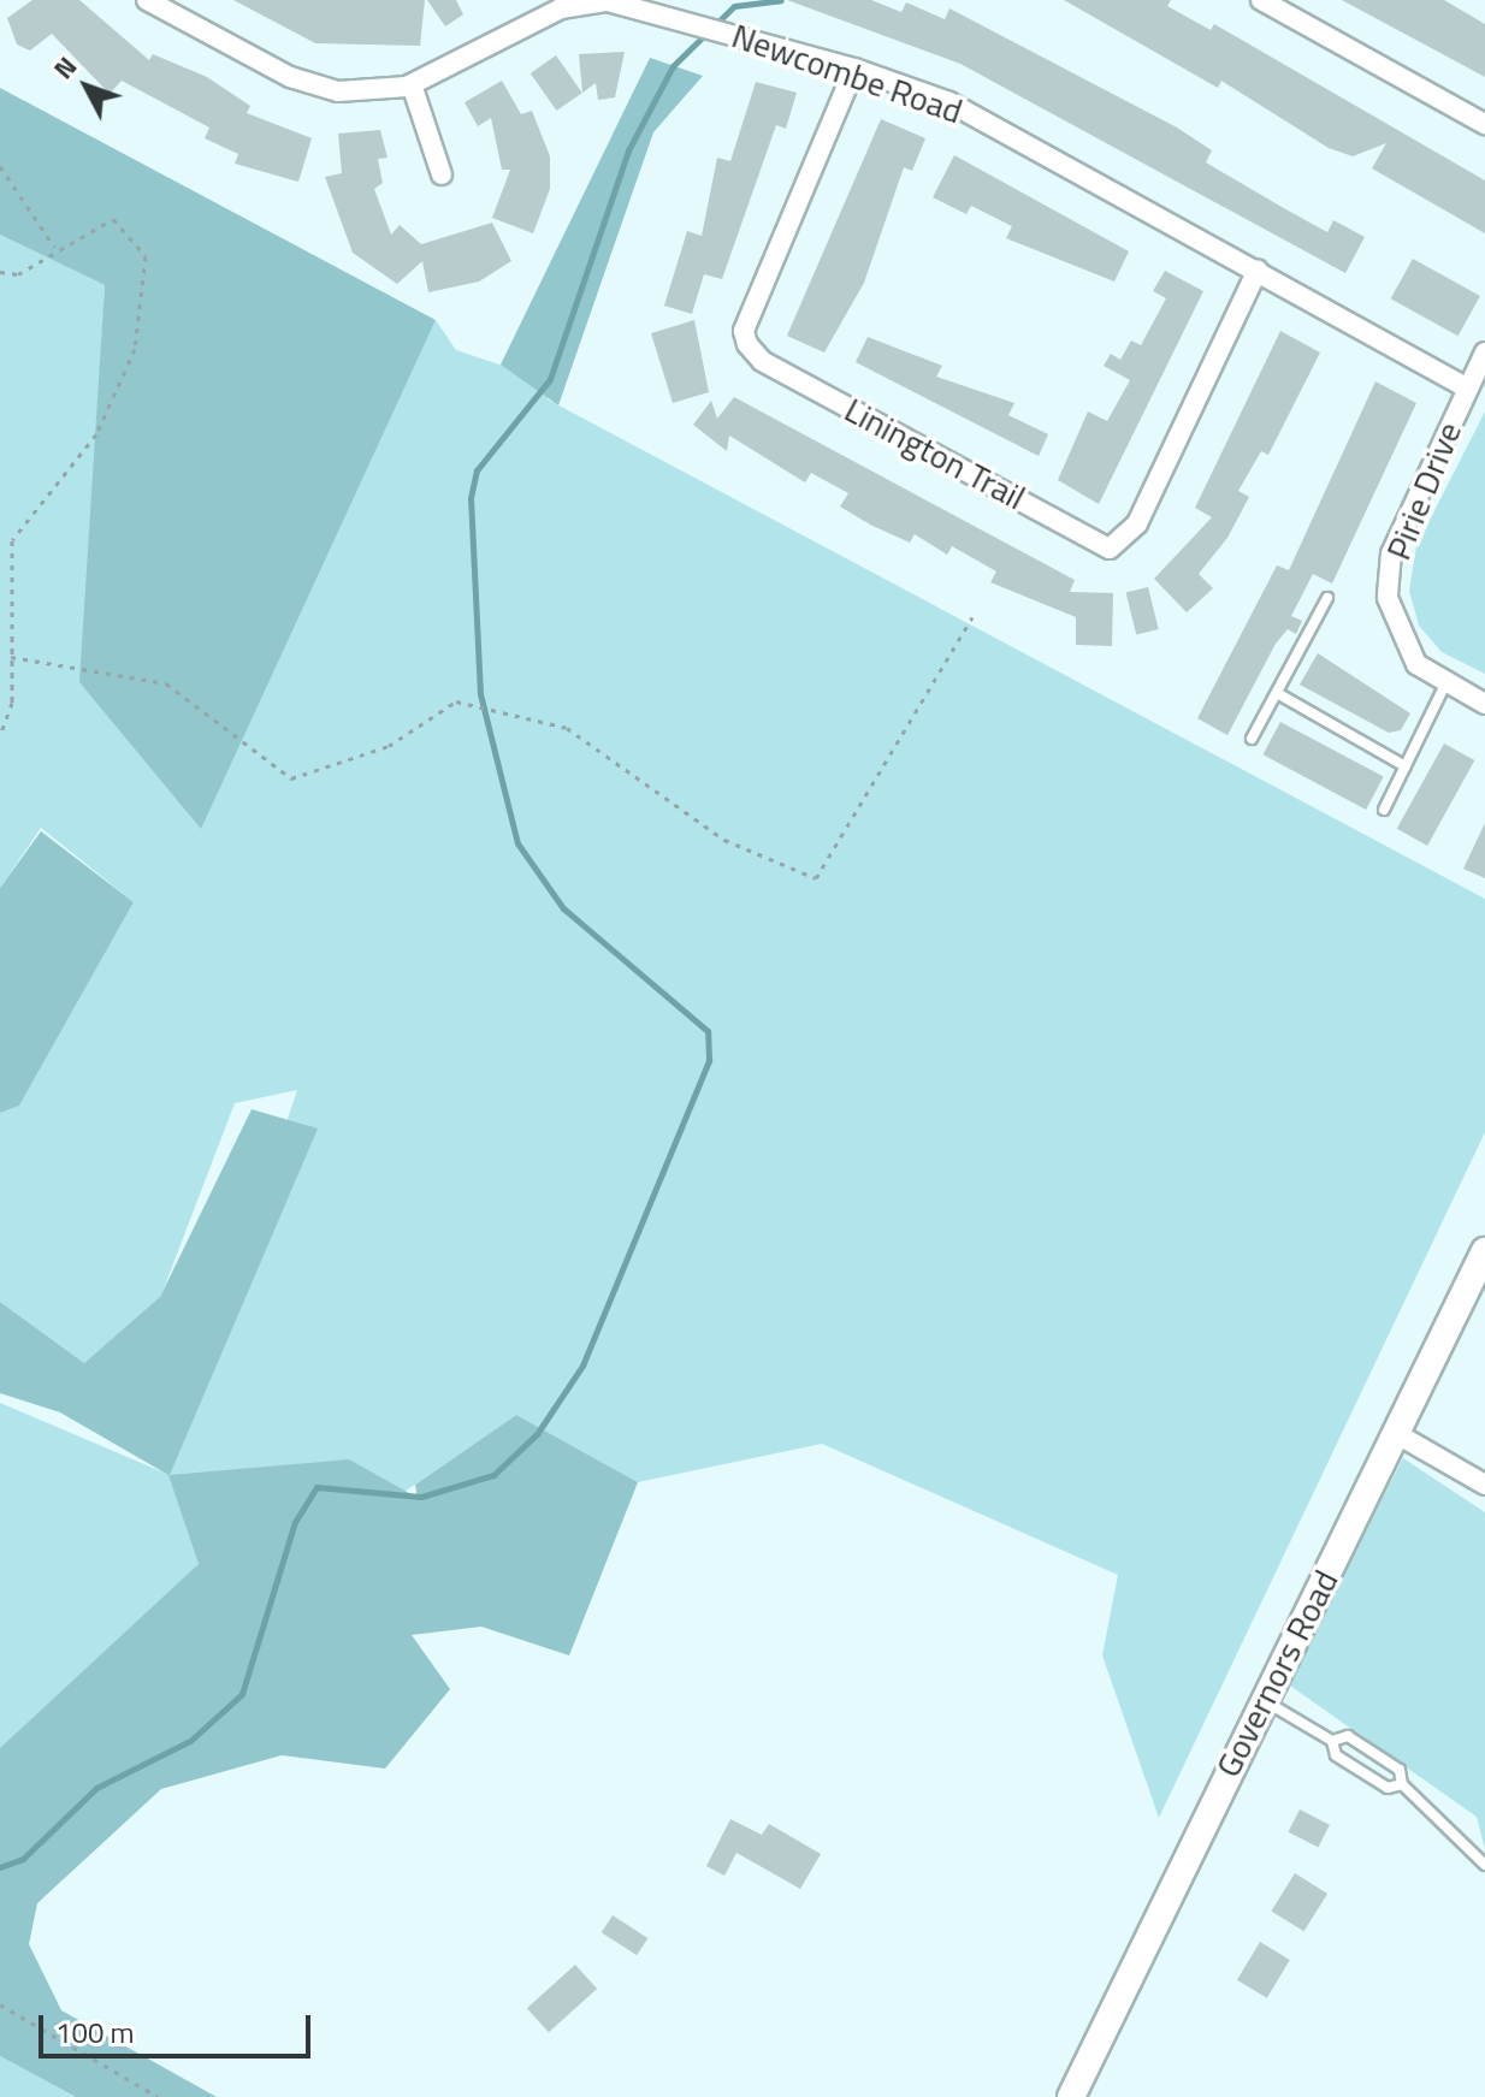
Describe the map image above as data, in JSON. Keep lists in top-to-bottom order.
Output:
{
  "streets": {
    "main road": ["Governors Road"],
    "street": ["Newcombe Road", "Linington Trail", "Pirie Drive"]
  },
  "crossings": [
    ["Newcombe Road", "Linington Trail"],
    ["Newcombe Road", "Pirie Drive"]
  ],
  "scale_bar": "100 m",
  "north": "top left"
}
